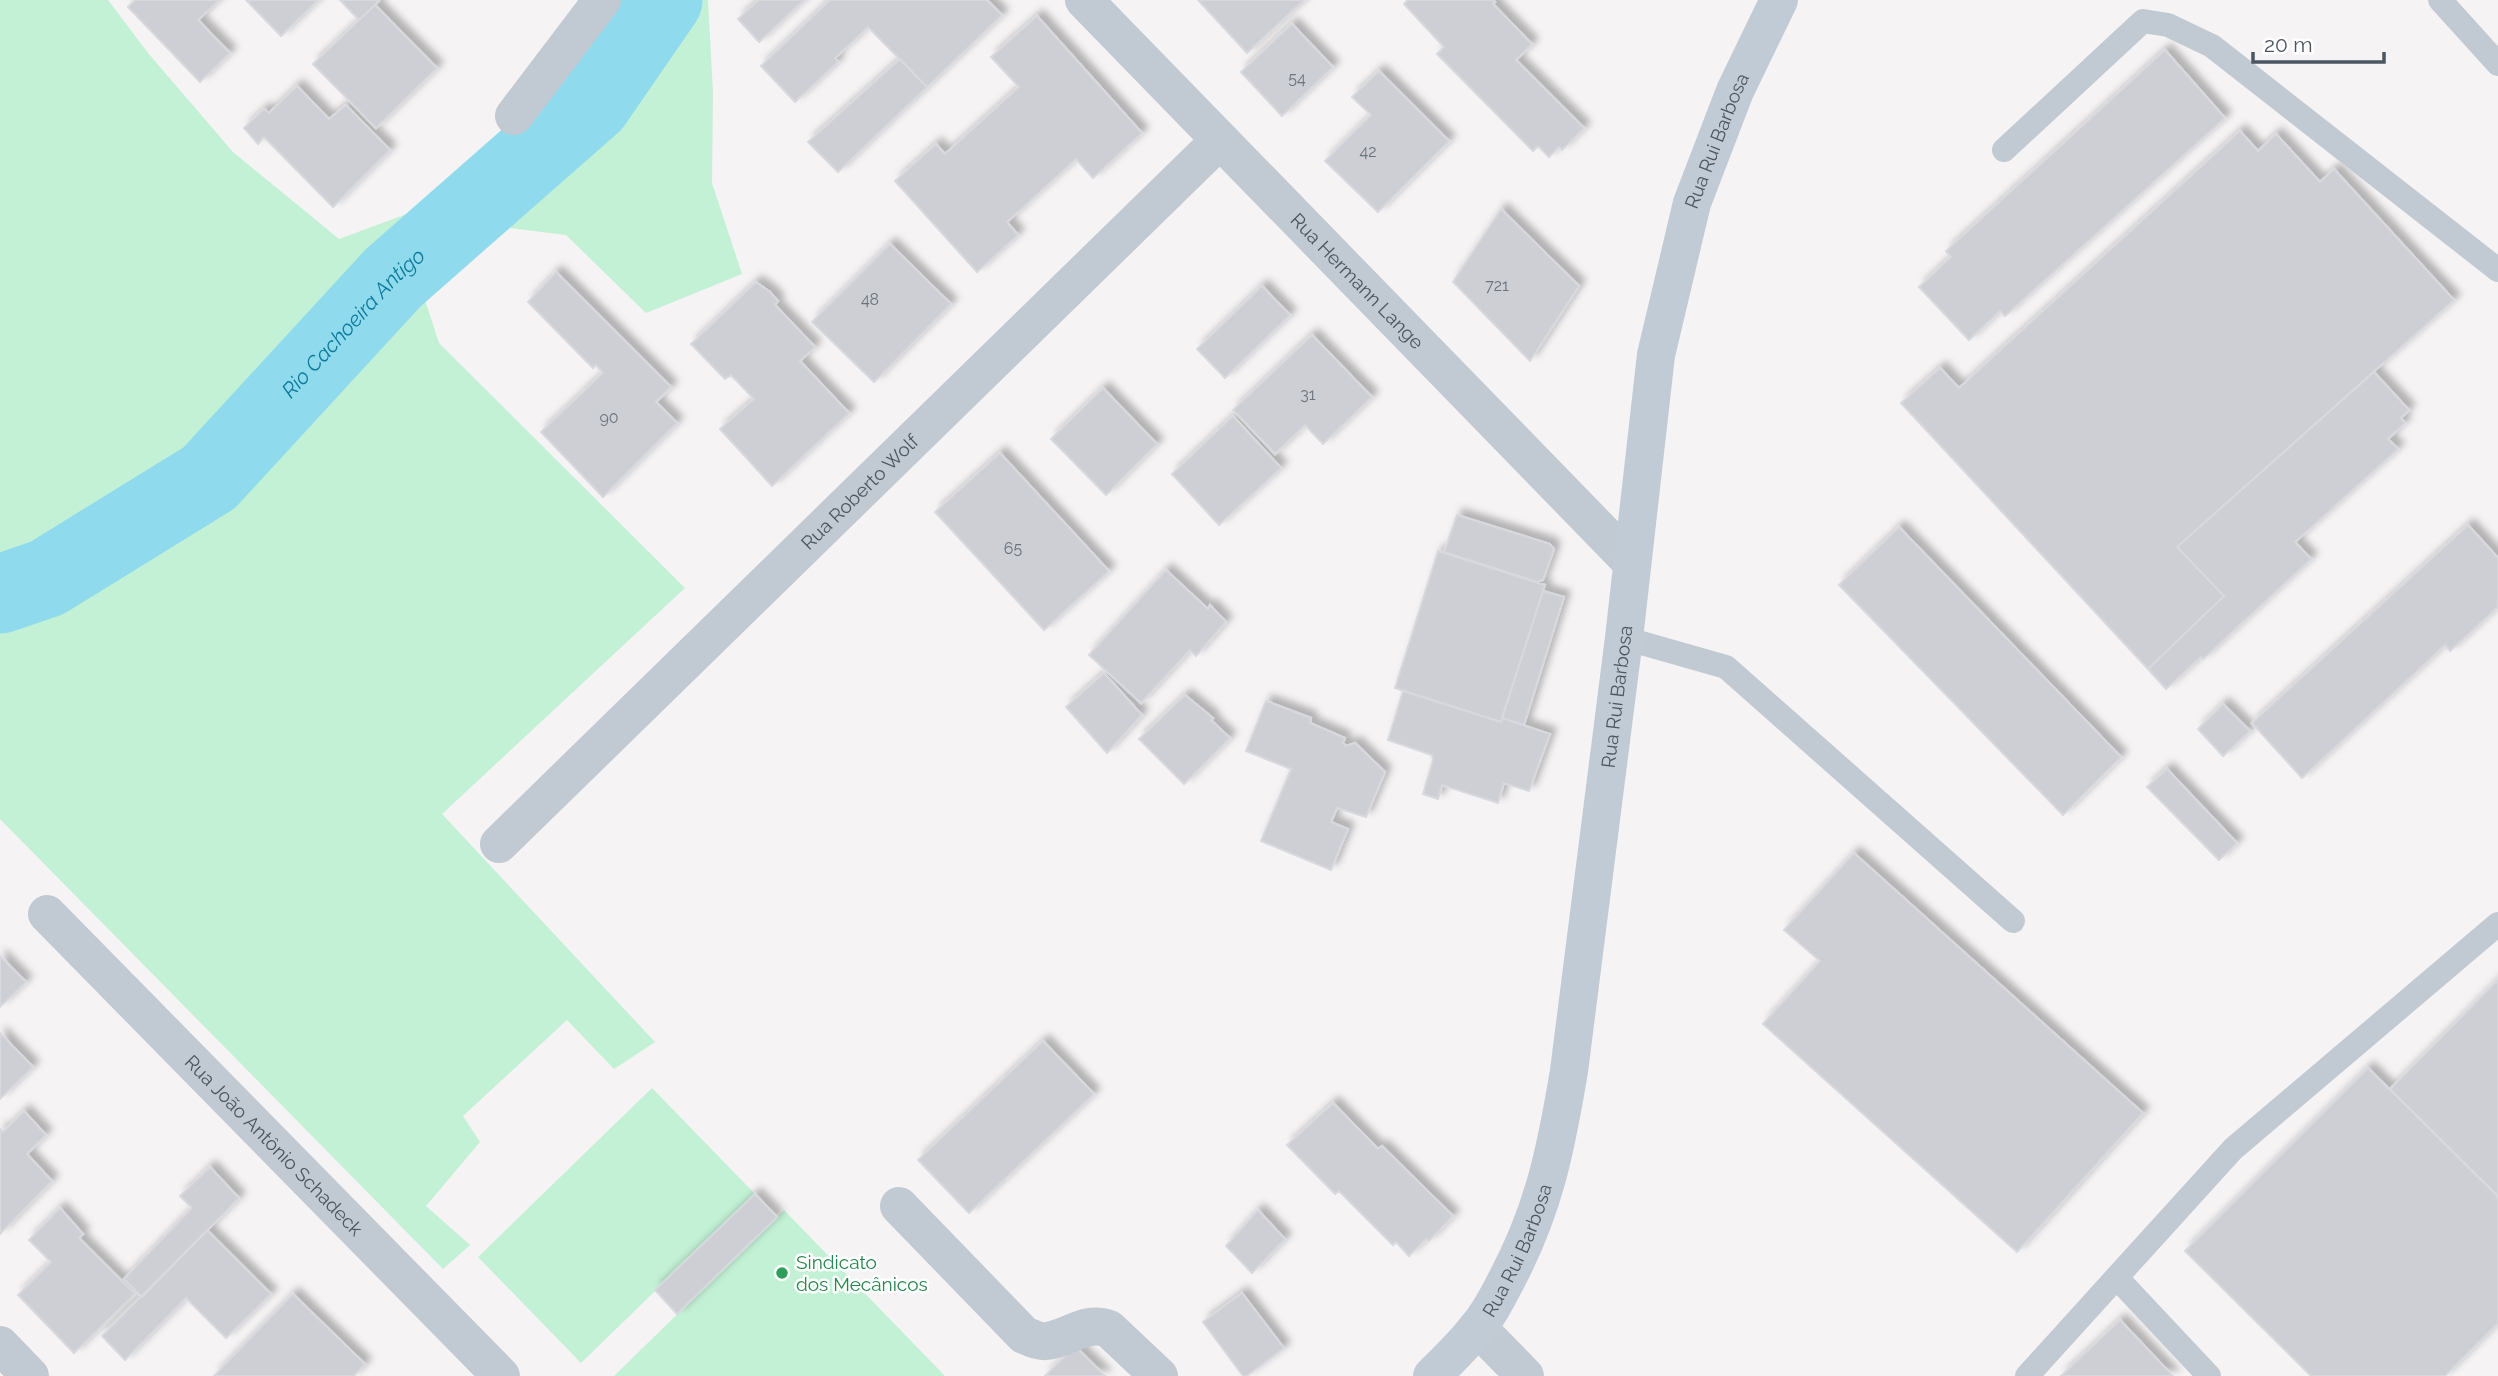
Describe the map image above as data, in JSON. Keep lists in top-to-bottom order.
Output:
{
  "streets": {
    "main road": ["Rua Rui Barbosa"],
    "street": ["Rua Hermann Lange", "Rua Roberto Wolf", "Rua João Antônio Schadeck"]
  },
  "crossings": [
    ["Rua Rui Barbosa", "Rua Hermann Lange"],
    ["Rua Hermann Lange", "Rua Roberto Wolf"]
  ],
  "water": ["Rio Cachoeira Antigo"],
  "places": ["Sindicato dos Mecânicos"],
  "house_numbers": [
    "54",
    "42",
    "721",
    "48",
    "31",
    "90",
    "65"
  ],
  "scale_bar": "20 m"
}
